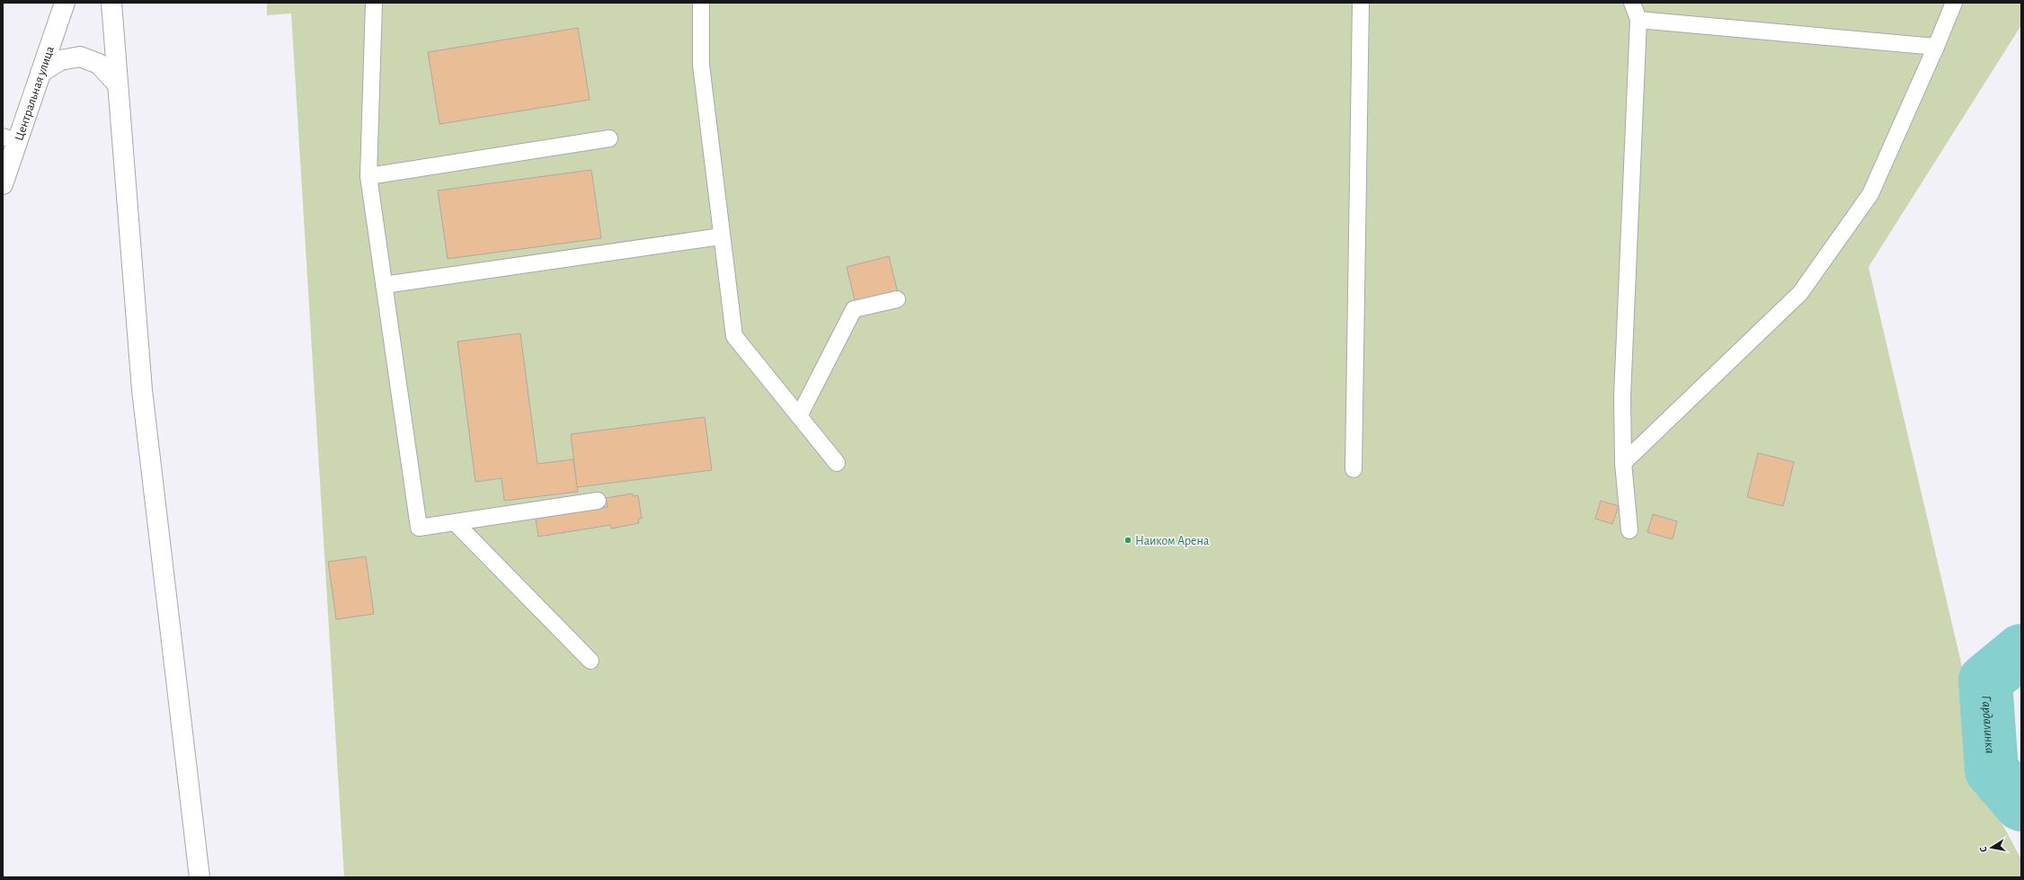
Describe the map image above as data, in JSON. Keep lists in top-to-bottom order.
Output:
{
  "streets": {
    "street": ["Центральная улица"]
  },
  "water": ["Гардалинка"],
  "places": ["Наиком Арена"],
  "north": "left"
}
